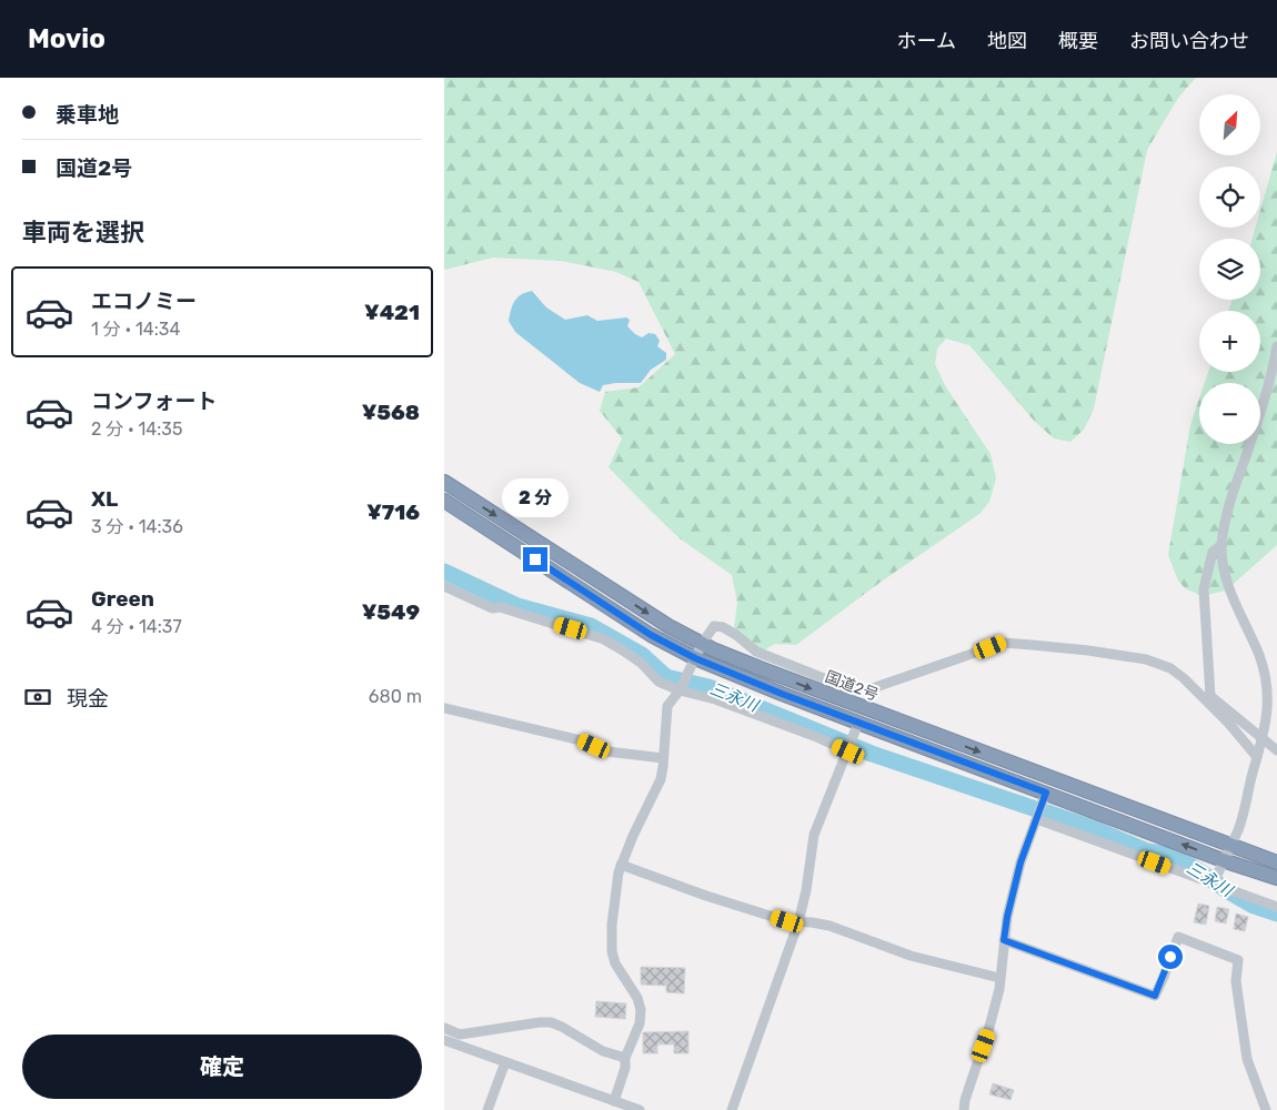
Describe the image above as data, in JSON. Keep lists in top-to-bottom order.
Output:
{
  "streets": {
    "highway": ["国道2号"]
  },
  "water": ["三永川"],
  "north": "top right",
  "page": {
    "header": "Movio",
    "nav": [
      "ホーム",
      "地図",
      "概要",
      "お問い合わせ"
    ],
    "banner": ["乗車地", "国道2号"],
    "map_buttons": ["+", "−"],
    "heading": "車両を選択",
    "list": [
      {
        "name": "エコノミー",
        "note": "1 分 · 14:34",
        "value": "¥421"
      },
      {
        "name": "コンフォート",
        "note": "2 分 · 14:35",
        "value": "¥568"
      },
      {
        "name": "XL",
        "note": "3 分 · 14:36",
        "value": "¥716"
      },
      {
        "name": "Green",
        "note": "4 分 · 14:37",
        "value": "¥549"
      }
    ],
    "bubble": "2 分",
    "pay": ["現金", "680 m"],
    "buttons": "確定"
  }
}
